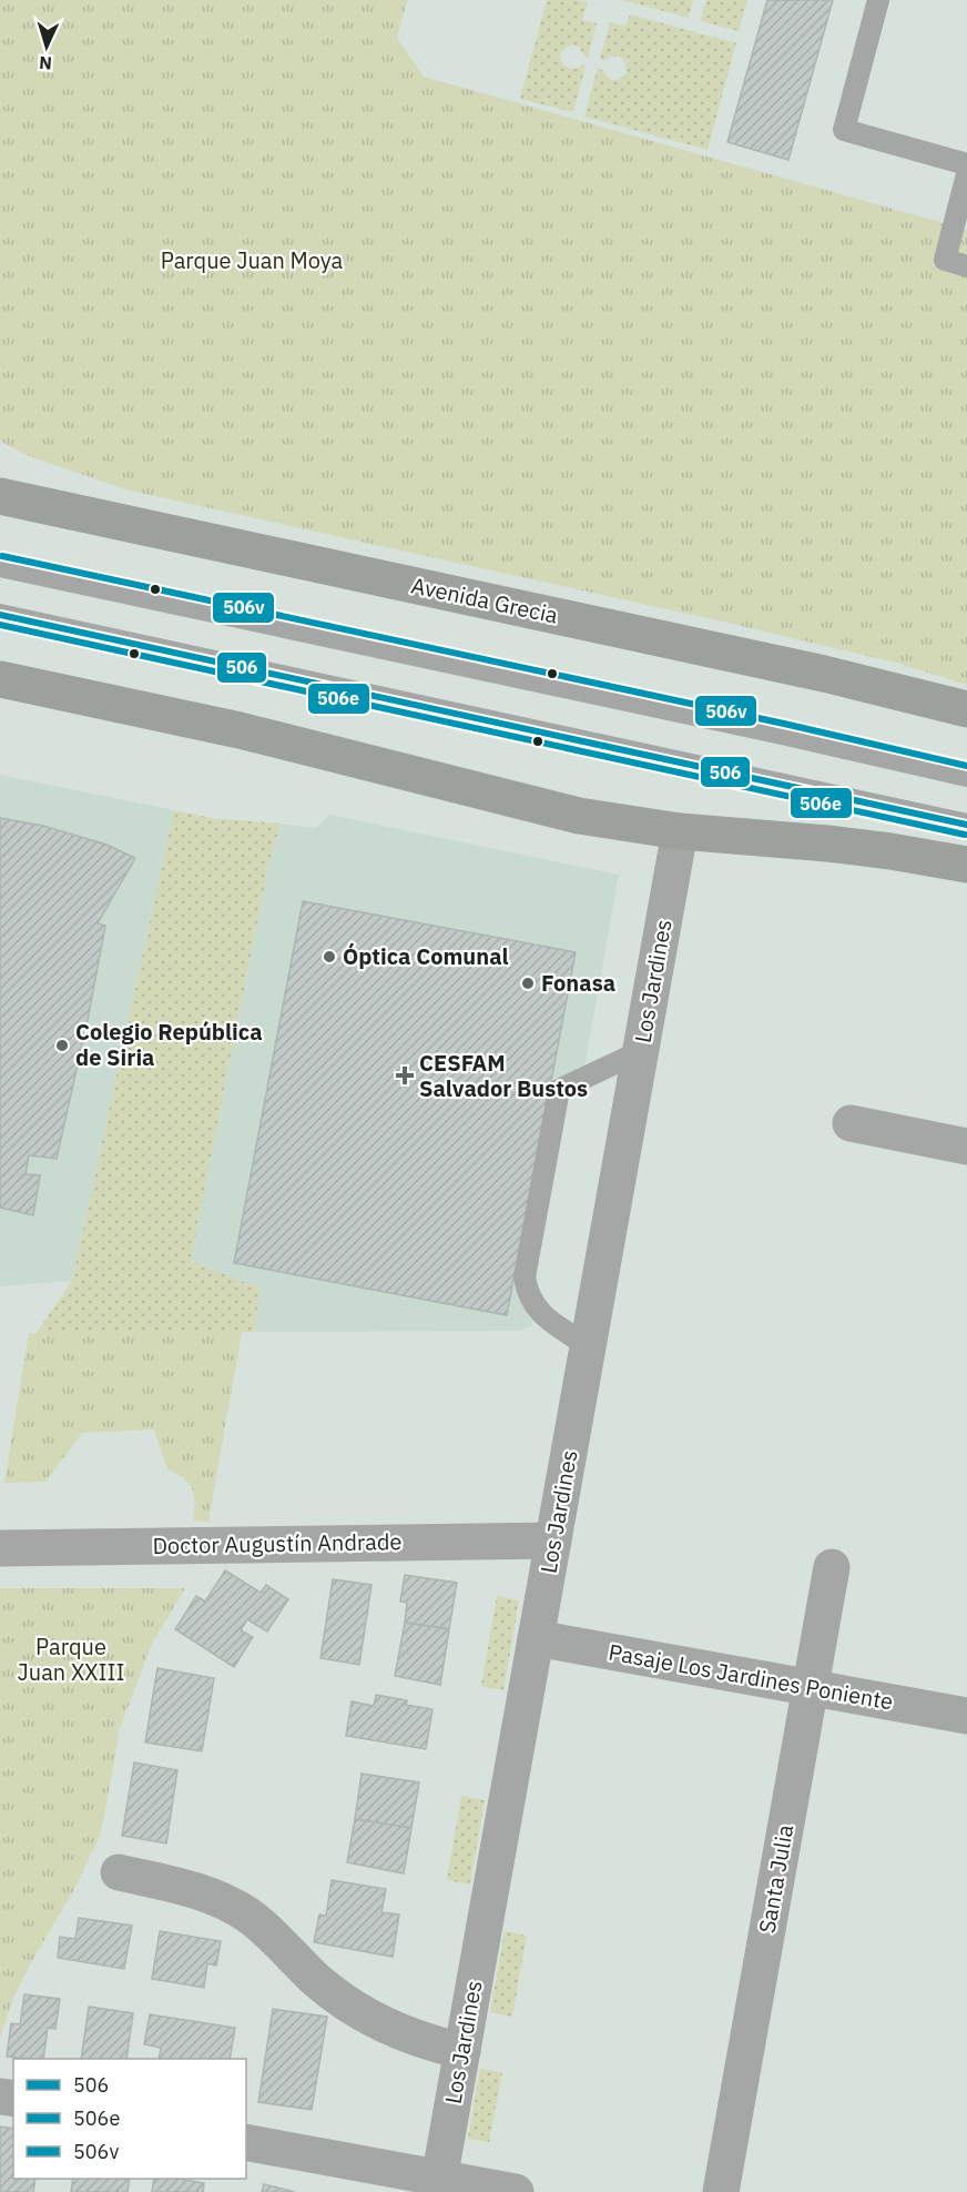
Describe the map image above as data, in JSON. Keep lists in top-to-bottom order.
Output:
{
  "streets": {
    "main road": ["Avenida Grecia"],
    "street": [
      "Los Jardines",
      "Doctor Augustín Andrade",
      "Pasaje Los Jardines Poniente",
      "Santa Julia"
    ]
  },
  "crossings": [
    ["Los Jardines", "Doctor Augustín Andrade"],
    ["Los Jardines", "Pasaje Los Jardines Poniente"],
    ["Pasaje Los Jardines Poniente", "Santa Julia"]
  ],
  "parks": ["Parque Juan Moya", "Parque Juan XXIII"],
  "places": {
    "other": ["Óptica Comunal", "Fonasa", "Colegio República de Siria"],
    "health": ["CESFAM Salvador Bustos"]
  },
  "lines": ["transit line 506v", "transit line 506", "transit line 506e"],
  "legend": ["506", "506e", "506v"],
  "north": "bottom"
}
